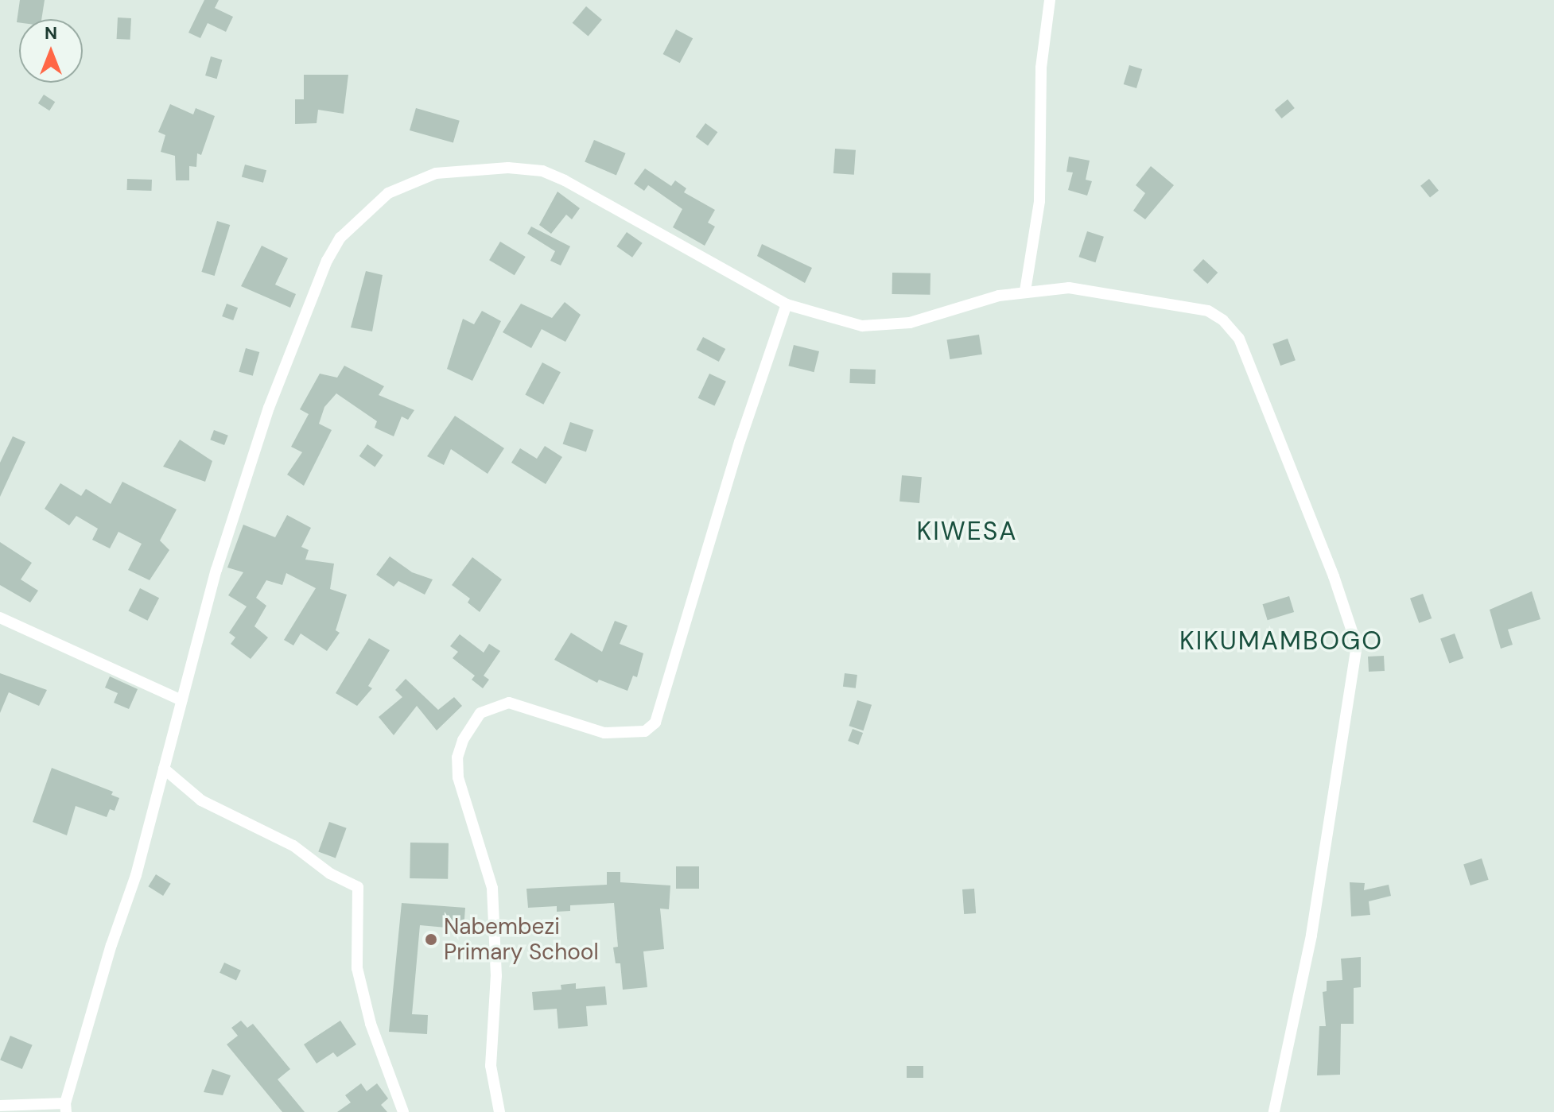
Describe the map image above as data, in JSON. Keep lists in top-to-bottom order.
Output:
{
  "districts": ["KIWESA", "KIKUMAMBOGO"],
  "places": ["Nabembezi Primary School"],
  "north": "top"
}
